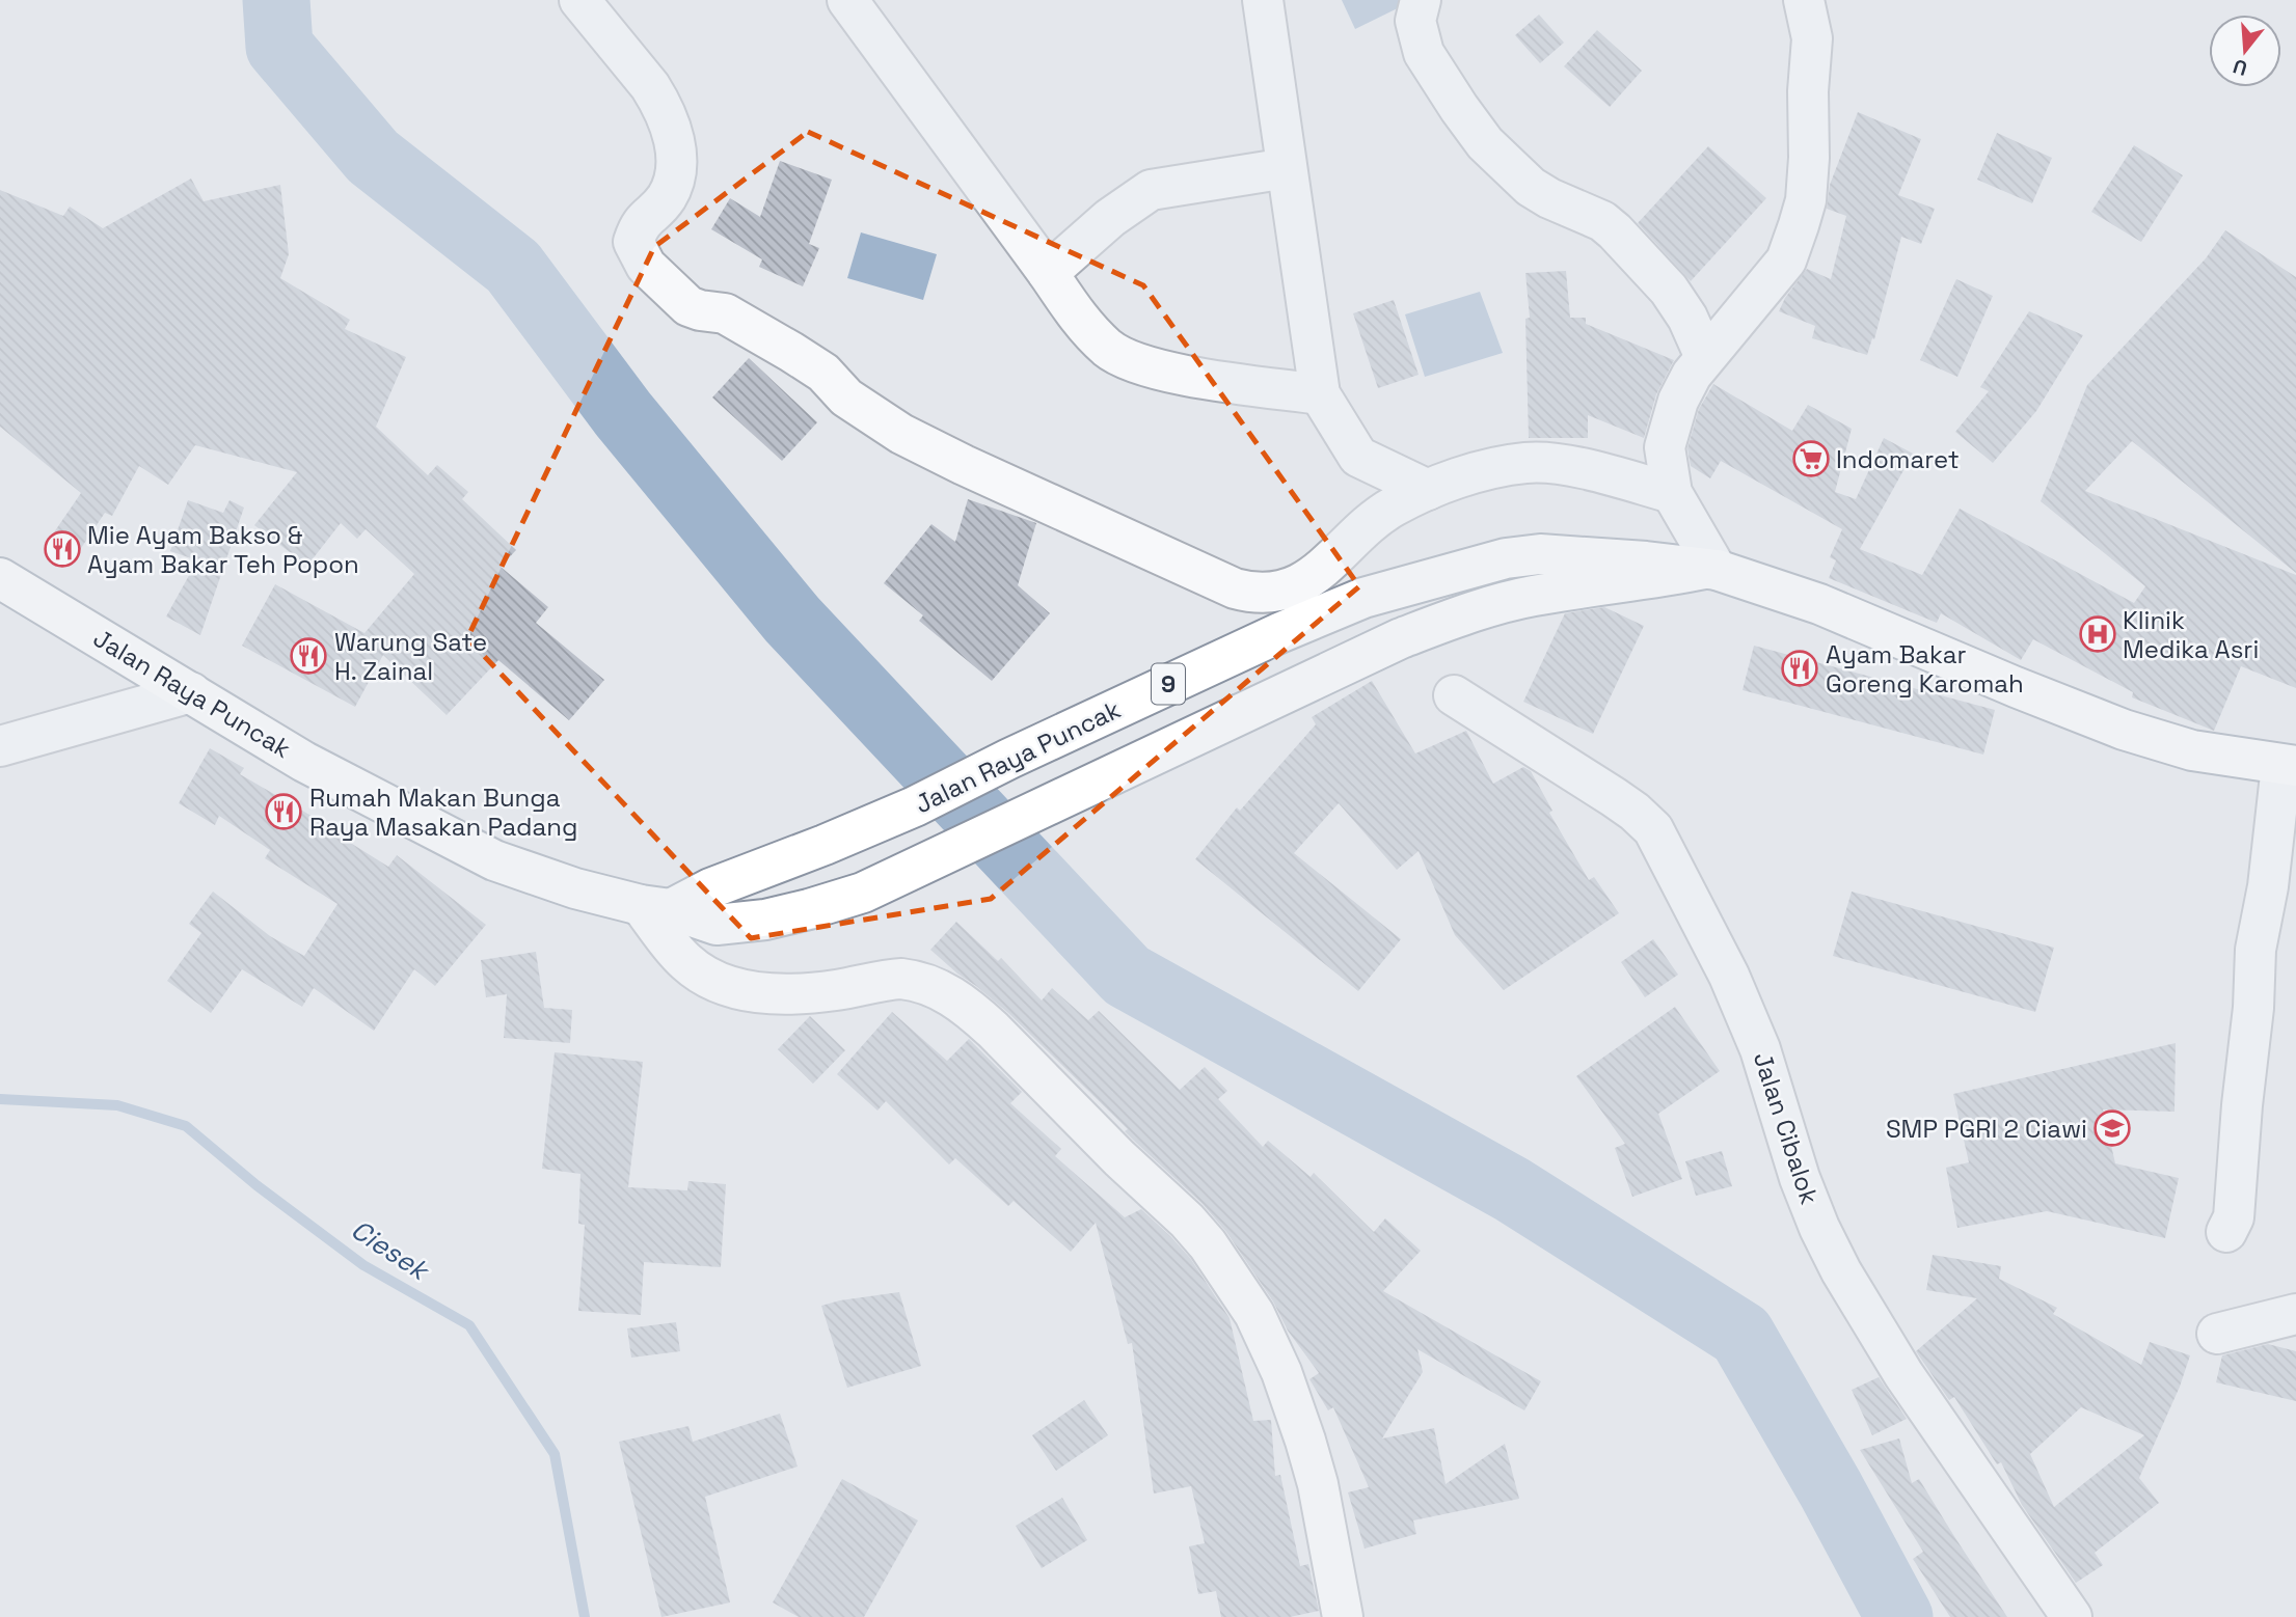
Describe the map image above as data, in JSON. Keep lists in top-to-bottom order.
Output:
{
  "streets": {
    "main road": ["9", "Jalan Raya Puncak"],
    "street": ["Jalan Cibalok"]
  },
  "water": ["Ciesek"],
  "places": {
    "supermarket": ["Indomaret"],
    "restaurant": [
      "Mie Ayam Bakso & Ayam Bakar Teh Popon",
      "Warung Sate H. Zainal",
      "Ayam Bakar Goreng Karomah",
      "Rumah Makan Bunga Raya Masakan Padang"
    ],
    "hospital": ["Klinik Medika Asri"],
    "school or university": ["SMP PGRI 2 Ciawi"]
  },
  "north": "bottom"
}
